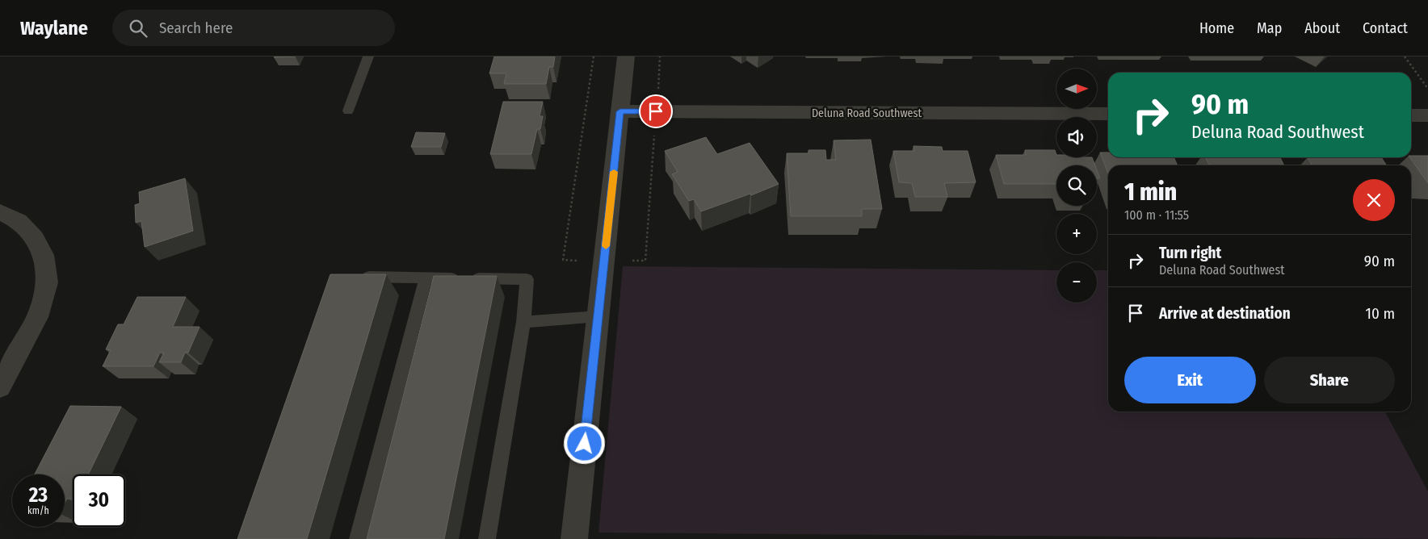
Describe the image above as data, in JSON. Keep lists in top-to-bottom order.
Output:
{
  "streets": {
    "street": ["Deluna Road Southwest"]
  },
  "north": "right",
  "page": {
    "header": "Waylane",
    "search": "Search here",
    "nav": [
      "Home",
      "Map",
      "About",
      "Contact"
    ],
    "map_buttons": ["+", "−"],
    "turn": ["90 m", "Deluna Road Southwest"],
    "heading": ["1 min", "100 m · 11:55"],
    "list": [
      {
        "name": "Turn right",
        "note": "Deluna Road Southwest",
        "value": "90 m"
      },
      {
        "name": "Arrive at destination",
        "value": "10 m"
      }
    ],
    "buttons": ["Exit", "Share"],
    "speed": "23 km/h",
    "limit": "30"
  }
}
